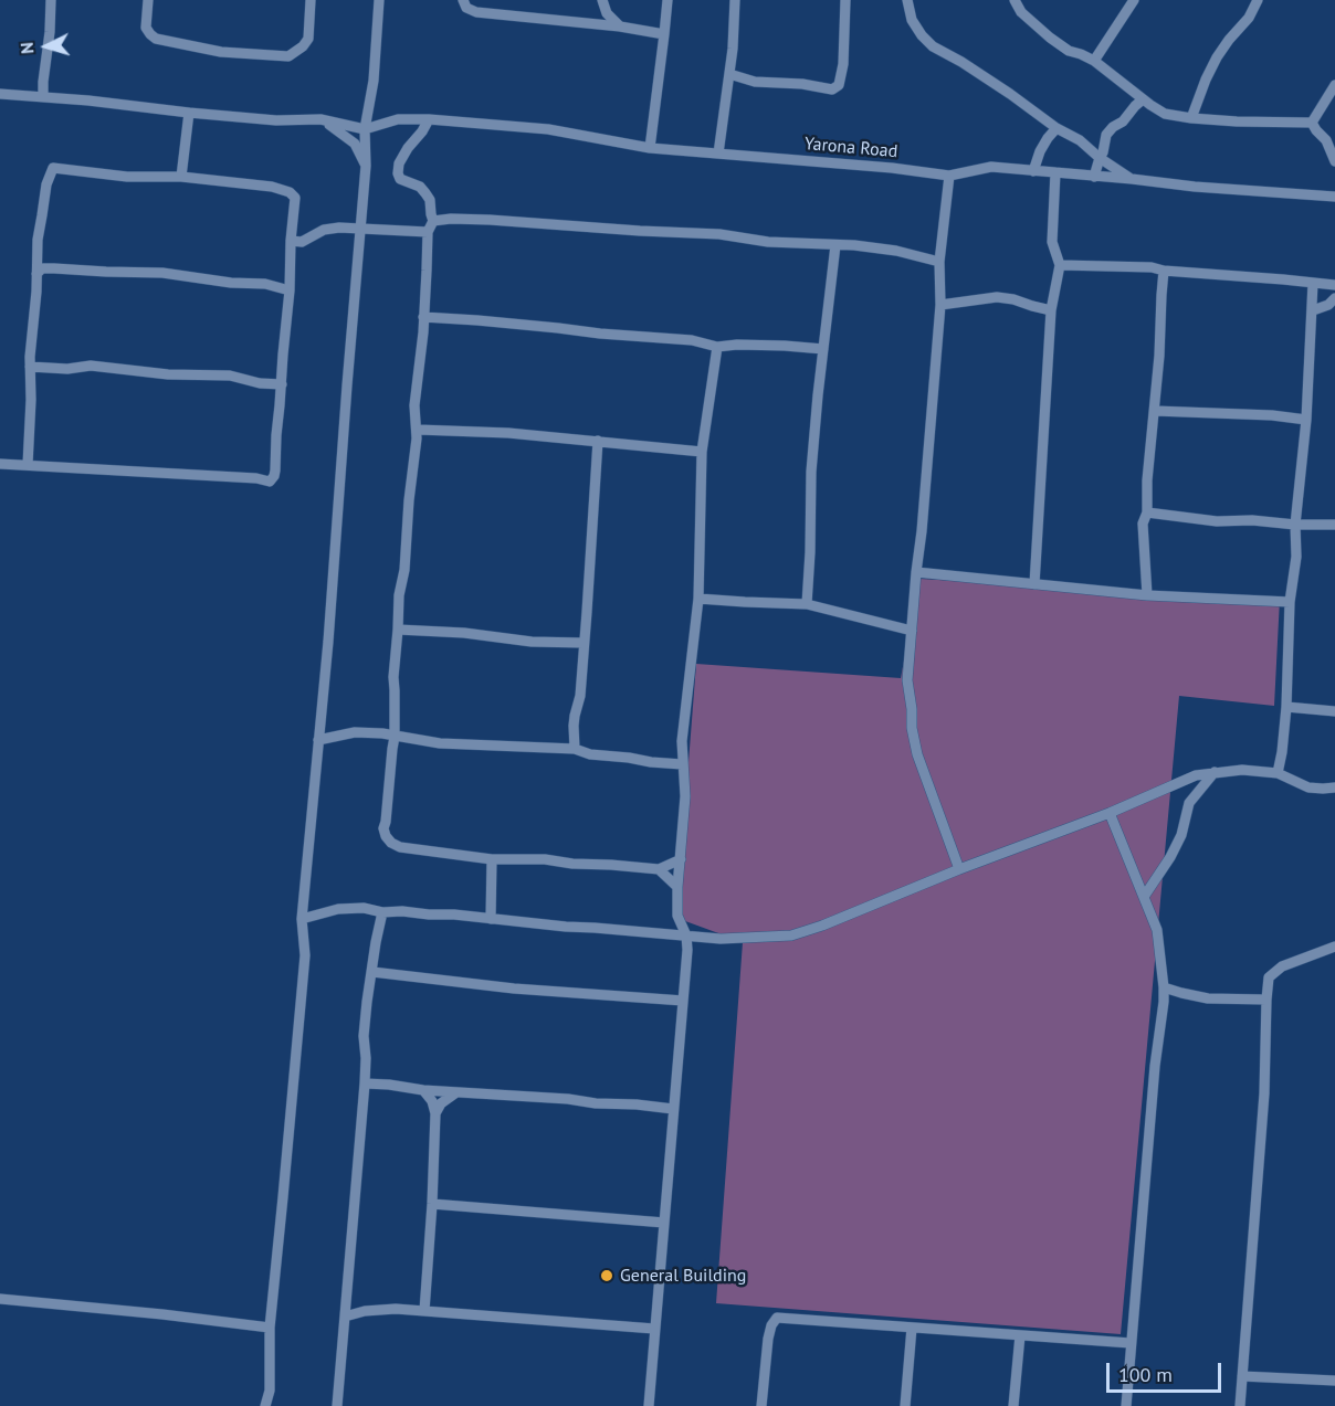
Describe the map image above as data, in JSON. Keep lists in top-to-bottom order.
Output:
{
  "streets": {
    "street": ["Yarona Road"]
  },
  "places": ["General Building"],
  "scale_bar": "100 m",
  "north": "left"
}
